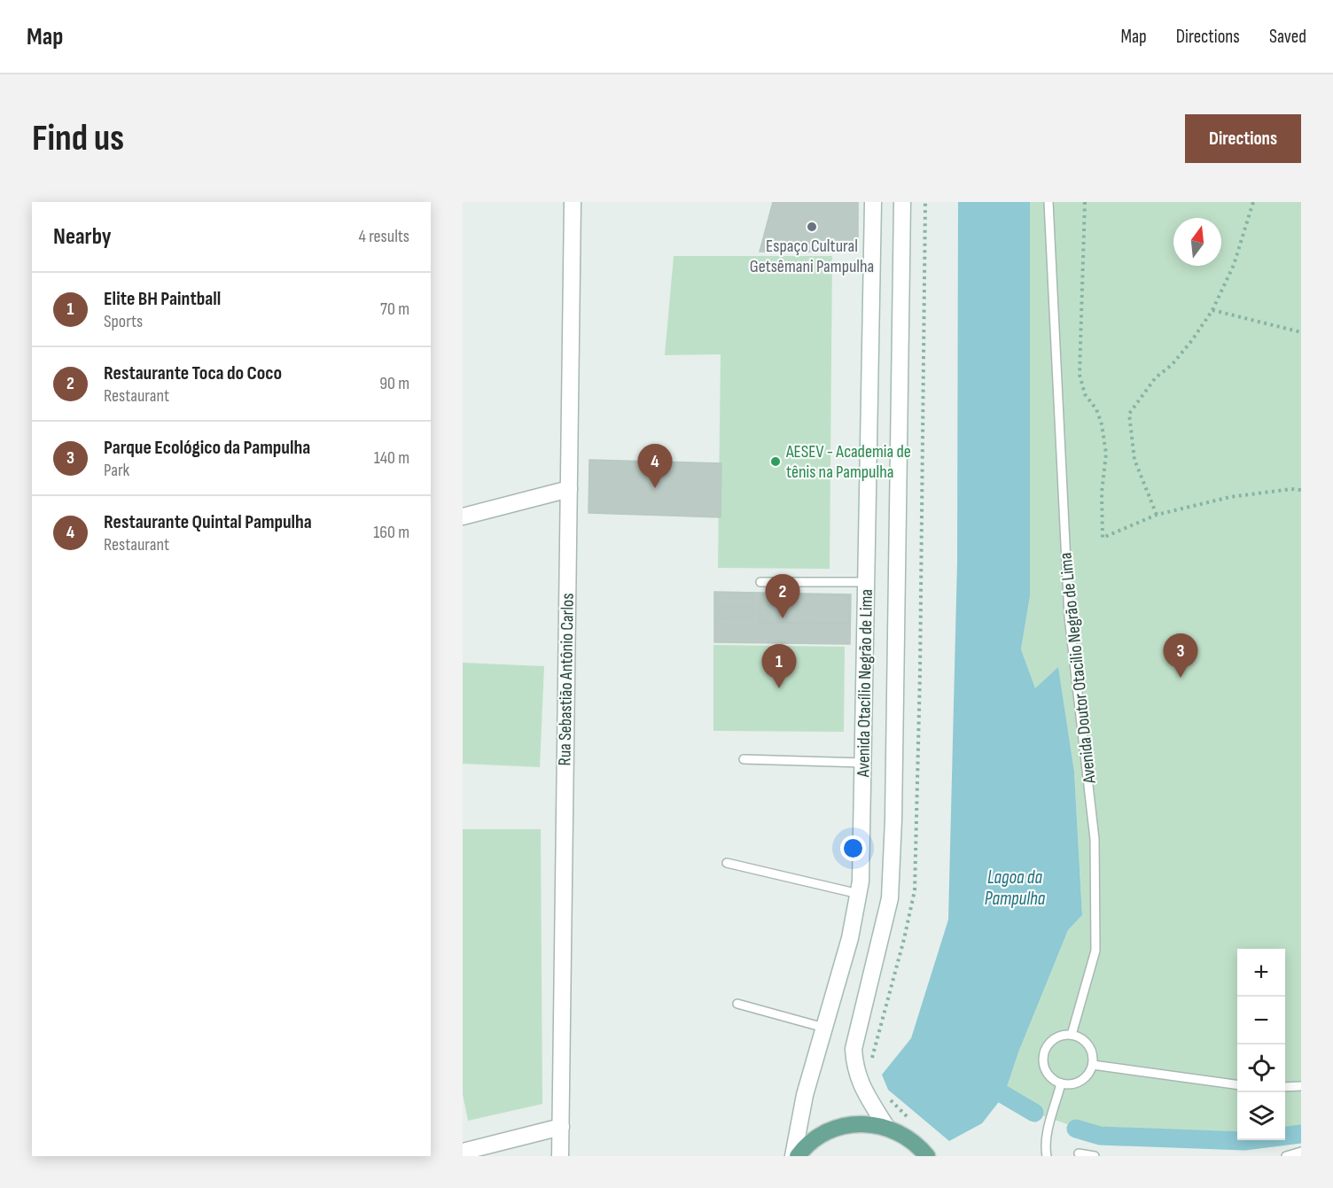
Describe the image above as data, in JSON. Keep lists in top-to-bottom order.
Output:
{
  "streets": {
    "street": ["Rua Sebastião Antônio Carlos", "Avenida Otacílio Negrão de Lima"],
    "lane": ["Avenida Doutor Otacilio Negrão de Lima"]
  },
  "water": ["Lagoa da Pampulha"],
  "places": ["Espaço Cultural Getsêmani Pampulha", "AESEV - Academia de tênis na Pampulha"],
  "north": "top",
  "page": {
    "header": "Map",
    "nav": ["Map", "Directions", "Saved"],
    "buttons": "Directions",
    "title": "Find us",
    "heading": ["Nearby", "4 results"],
    "list": [
      {
        "mark": "1",
        "name": "Elite BH Paintball",
        "note": "Sports",
        "value": "70 m"
      },
      {
        "mark": "2",
        "name": "Restaurante Toca do Coco",
        "note": "Restaurant",
        "value": "90 m"
      },
      {
        "mark": "3",
        "name": "Parque Ecológico da Pampulha",
        "note": "Park",
        "value": "140 m"
      },
      {
        "mark": "4",
        "name": "Restaurante Quintal Pampulha",
        "note": "Restaurant",
        "value": "160 m"
      }
    ],
    "pins": [
      "4",
      "2",
      "3",
      "1"
    ],
    "map_buttons": ["+", "−"]
  }
}
